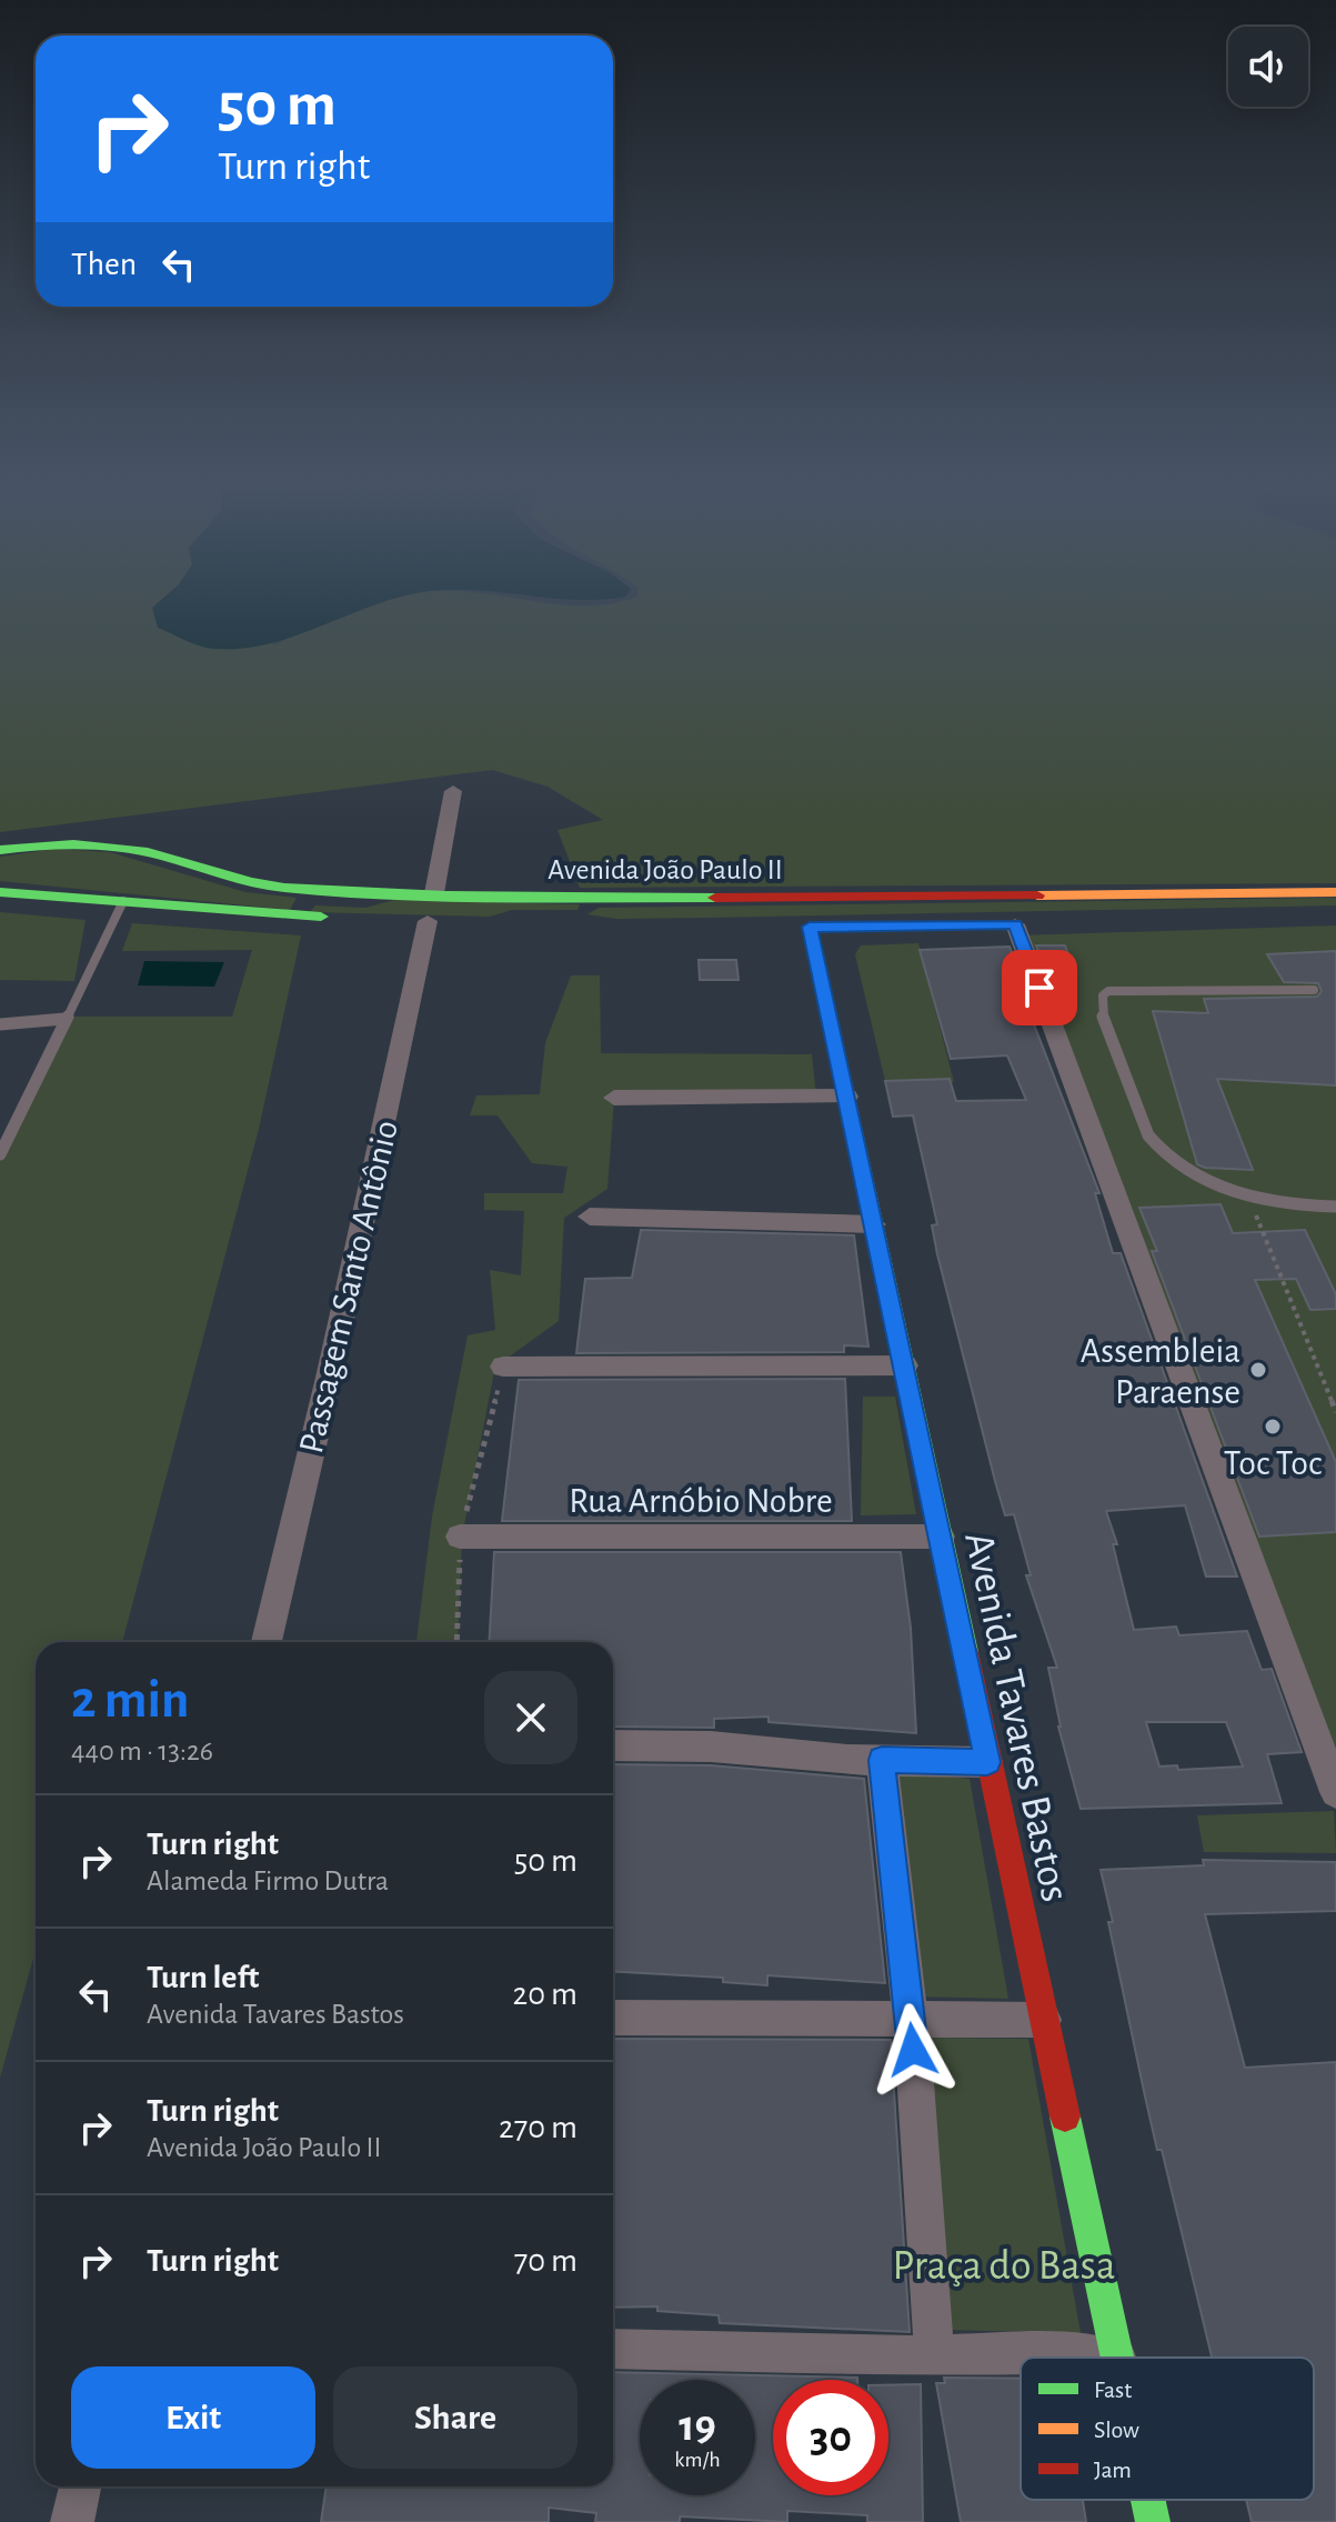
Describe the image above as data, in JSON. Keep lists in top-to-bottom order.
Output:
{
  "streets": {
    "main road": ["Avenida João Paulo II", "Avenida Tavares Bastos"],
    "street": ["Passagem Santo Antônio", "Rua Arnóbio Nobre"]
  },
  "crossings": [
    ["Rua Arnóbio Nobre", "Avenida Tavares Bastos"]
  ],
  "parks": ["Praça do Basa"],
  "places": ["Assembleia Paraense", "Toc Toc"],
  "legend": ["Fast", "Slow", "Jam"],
  "page": {
    "turn": ["50 m", "Turn right"],
    "then": "Then",
    "heading": ["2 min", "440 m · 13:26"],
    "list": [
      {
        "name": "Turn right",
        "note": "Alameda Firmo Dutra",
        "value": "50 m"
      },
      {
        "name": "Turn left",
        "note": "Avenida Tavares Bastos",
        "value": "20 m"
      },
      {
        "name": "Turn right",
        "note": "Avenida João Paulo II",
        "value": "270 m"
      },
      {
        "name": "Turn right",
        "value": "70 m"
      }
    ],
    "buttons": ["Exit", "Share"],
    "speed": "19 km/h",
    "limit": "30"
  }
}
